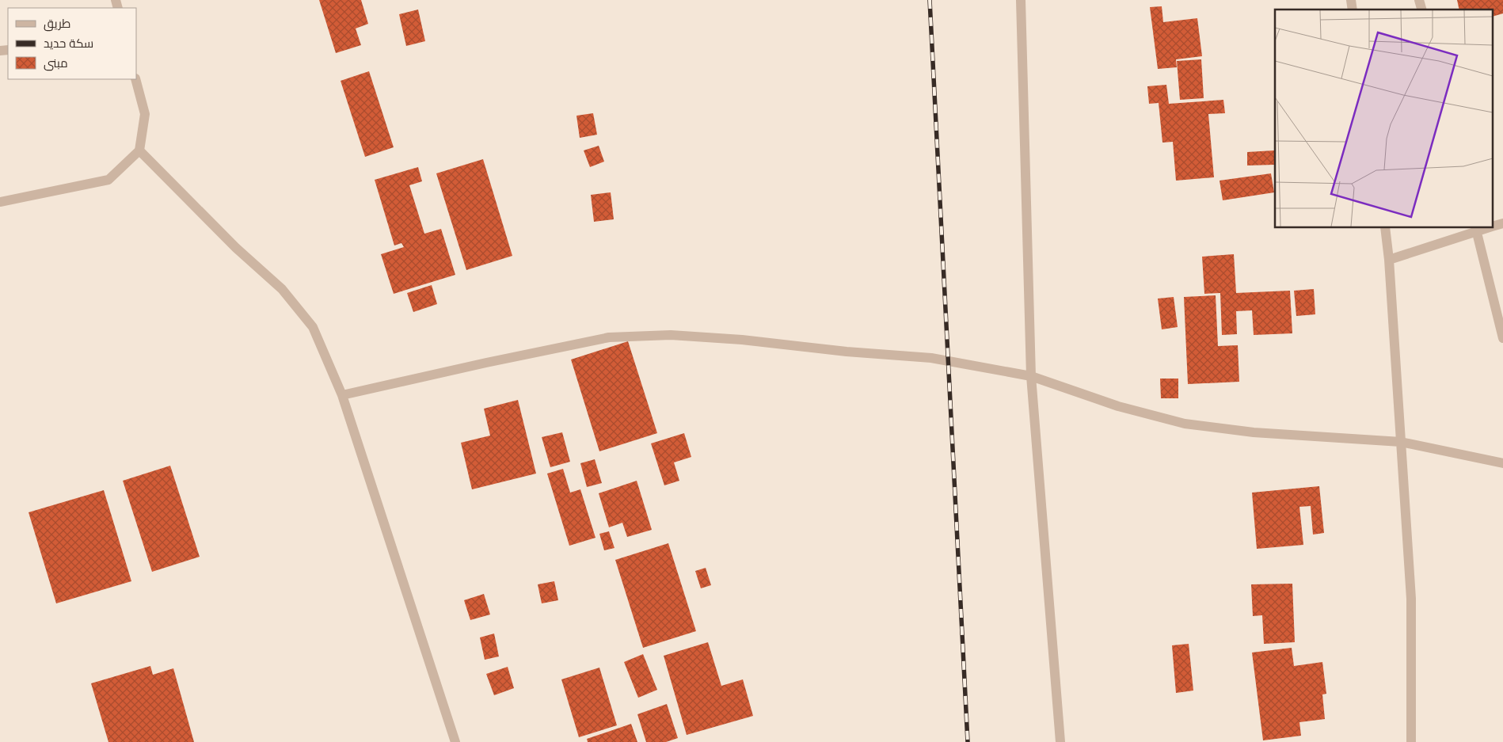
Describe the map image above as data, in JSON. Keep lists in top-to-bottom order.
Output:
{
  "legend": ["طريق", "سكة حديد", "مبنى"]
}
